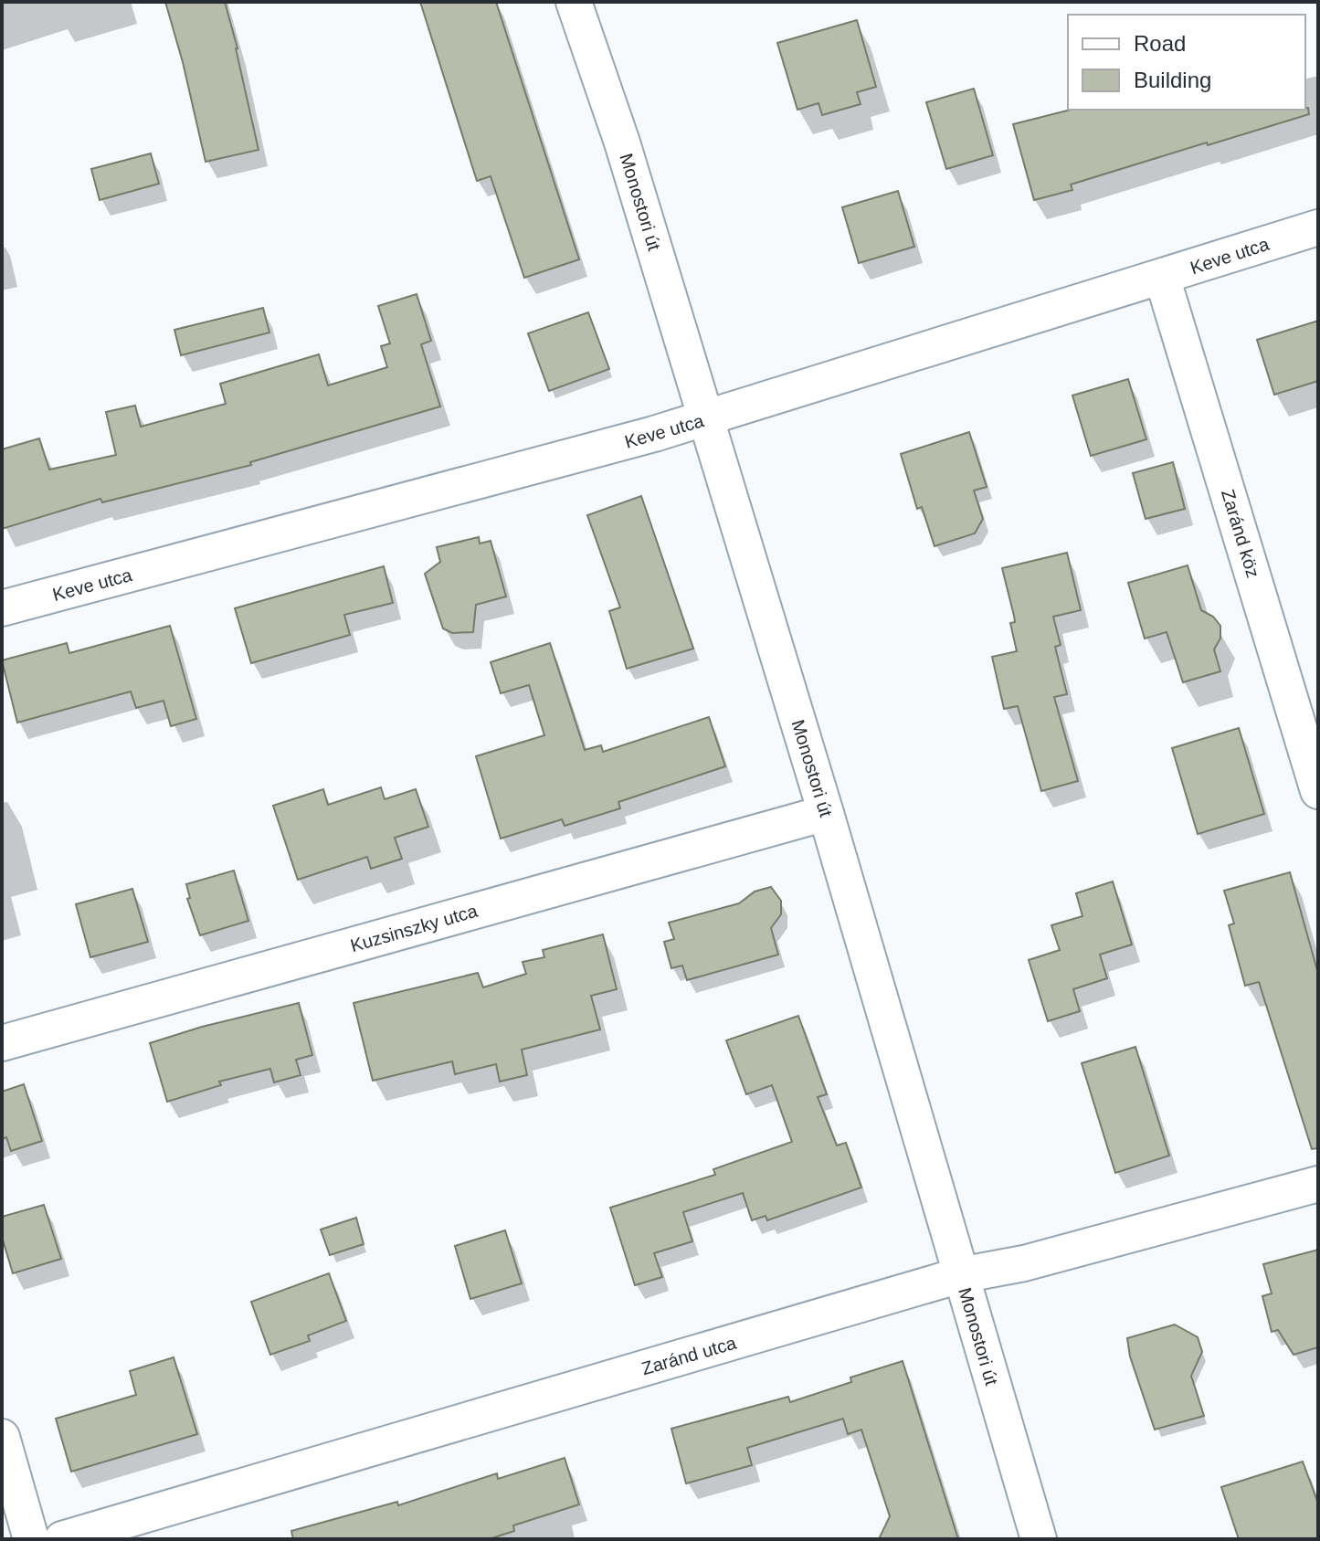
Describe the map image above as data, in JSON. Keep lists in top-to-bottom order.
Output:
{
  "streets": {
    "street": [
      "Monostori út",
      "Keve utca",
      "Zaránd köz",
      "Kuzsinszky utca",
      "Zaránd utca"
    ]
  },
  "crossings": [
    ["Monostori út", "Keve utca"],
    ["Monostori út", "Kuzsinszky utca"],
    ["Monostori út", "Zaránd utca"],
    ["Keve utca", "Zaránd köz"]
  ],
  "legend": ["Road", "Building"]
}
